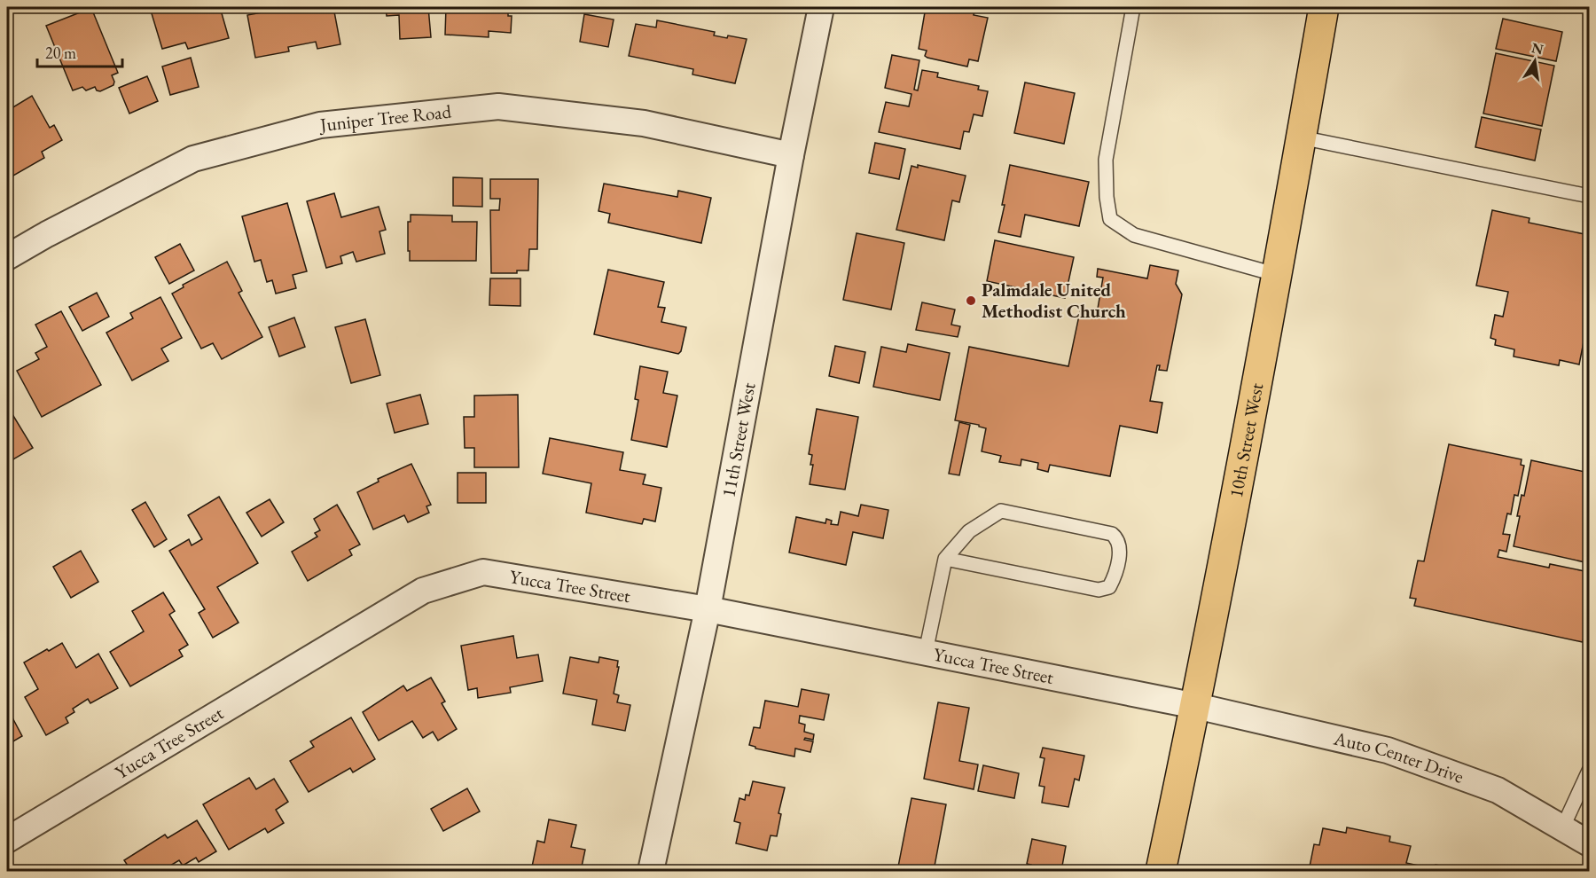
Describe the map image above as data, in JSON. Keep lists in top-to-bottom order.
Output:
{
  "streets": {
    "main road": ["10th Street West"],
    "street": [
      "Juniper Tree Road",
      "11th Street West",
      "Yucca Tree Street",
      "Auto Center Drive"
    ]
  },
  "crossings": [
    ["Juniper Tree Road", "11th Street West"],
    ["11th Street West", "Yucca Tree Street"],
    ["10th Street West", "Yucca Tree Street"],
    ["10th Street West", "Auto Center Drive"],
    ["Yucca Tree Street", "Auto Center Drive"]
  ],
  "places": ["Palmdale United Methodist Church"],
  "scale_bar": "20 m",
  "north": "top"
}
